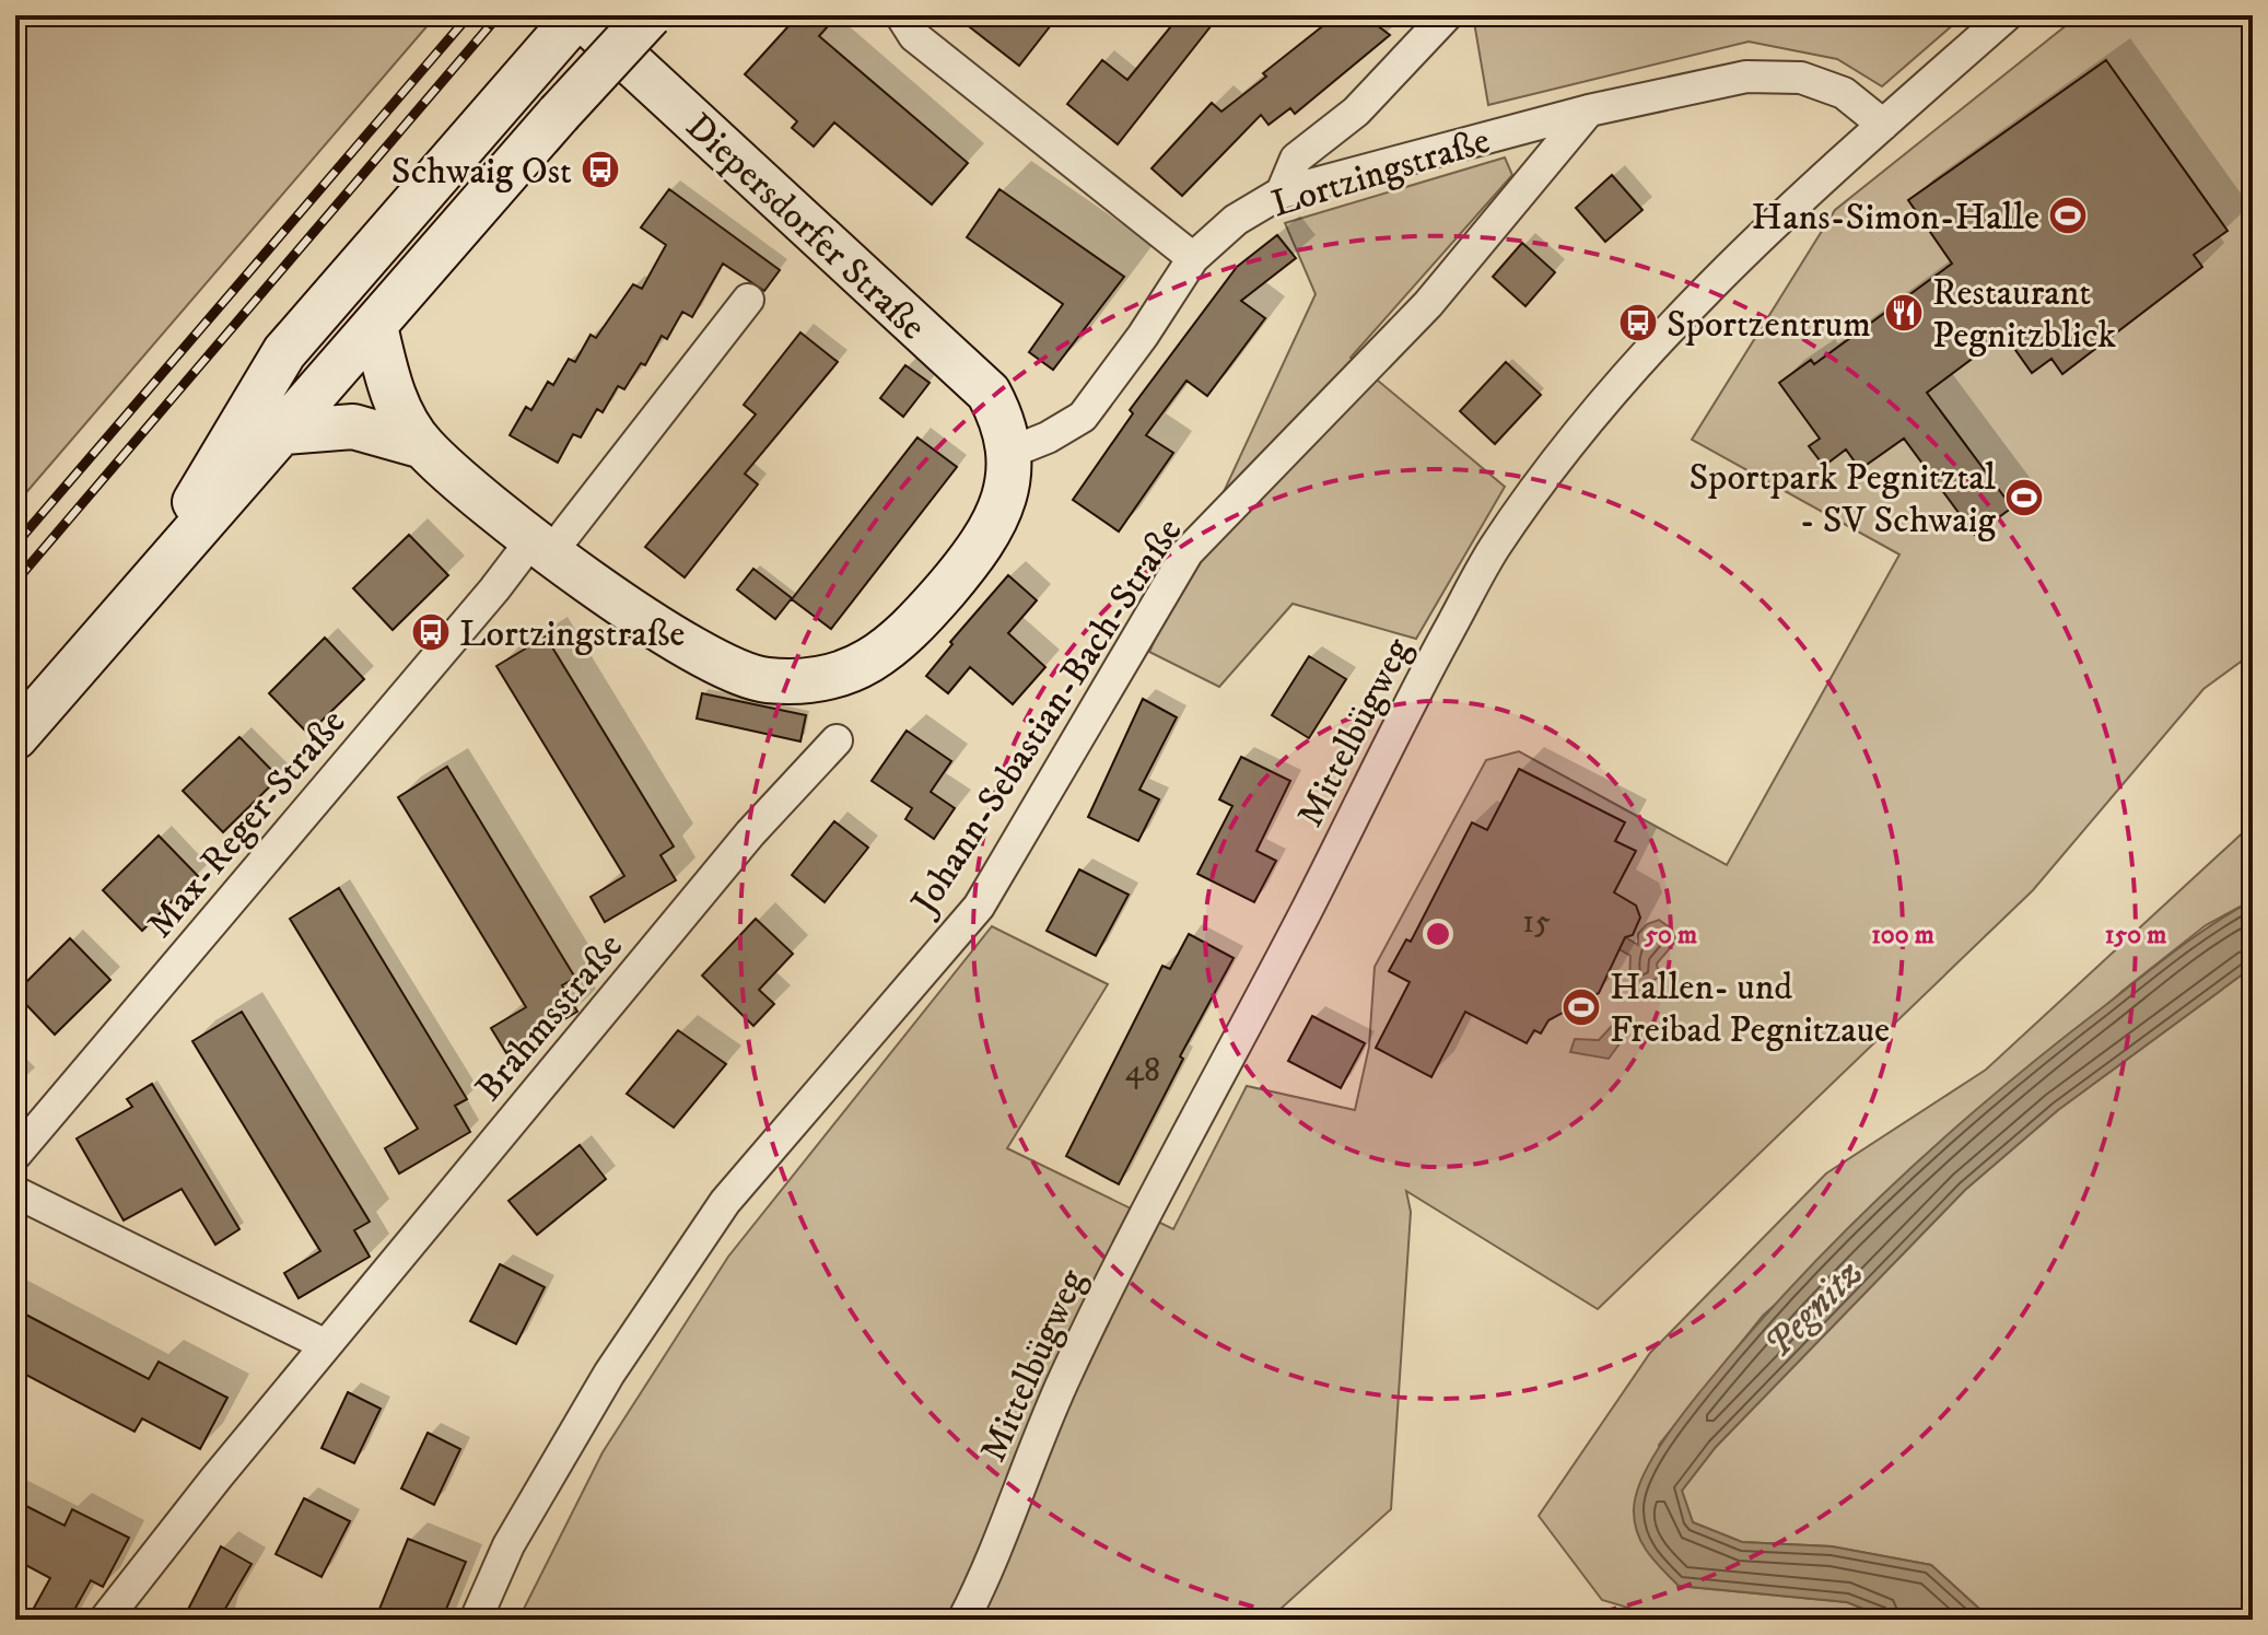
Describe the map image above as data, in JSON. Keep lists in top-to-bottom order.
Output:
{
  "streets": {
    "main road": ["Diepersdorfer Straße"],
    "street": [
      "Lortzingstraße",
      "Johann-Sebastian-Bach-Straße",
      "Mittelbügweg",
      "Max-Reger-Straße",
      "Brahmsstraße"
    ]
  },
  "crossings": [
    ["Lortzingstraße", "Diepersdorfer Straße"],
    ["Lortzingstraße", "Johann-Sebastian-Bach-Straße"],
    ["Lortzingstraße", "Mittelbügweg"]
  ],
  "water": ["Pegnitz"],
  "places": {
    "bus stop": ["Schwaig Ost", "Sportzentrum", "Lortzingstraße"],
    "sports": ["Hans-Simon-Halle", "Sportpark Pegnitztal - SV Schwaig", "Hallen- und Freibad Pegnitzaue"],
    "restaurant": ["Restaurant Pegnitzblick"]
  },
  "house_numbers": ["15", "48"],
  "rings": ["50 m", "100 m", "150 m"]
}
